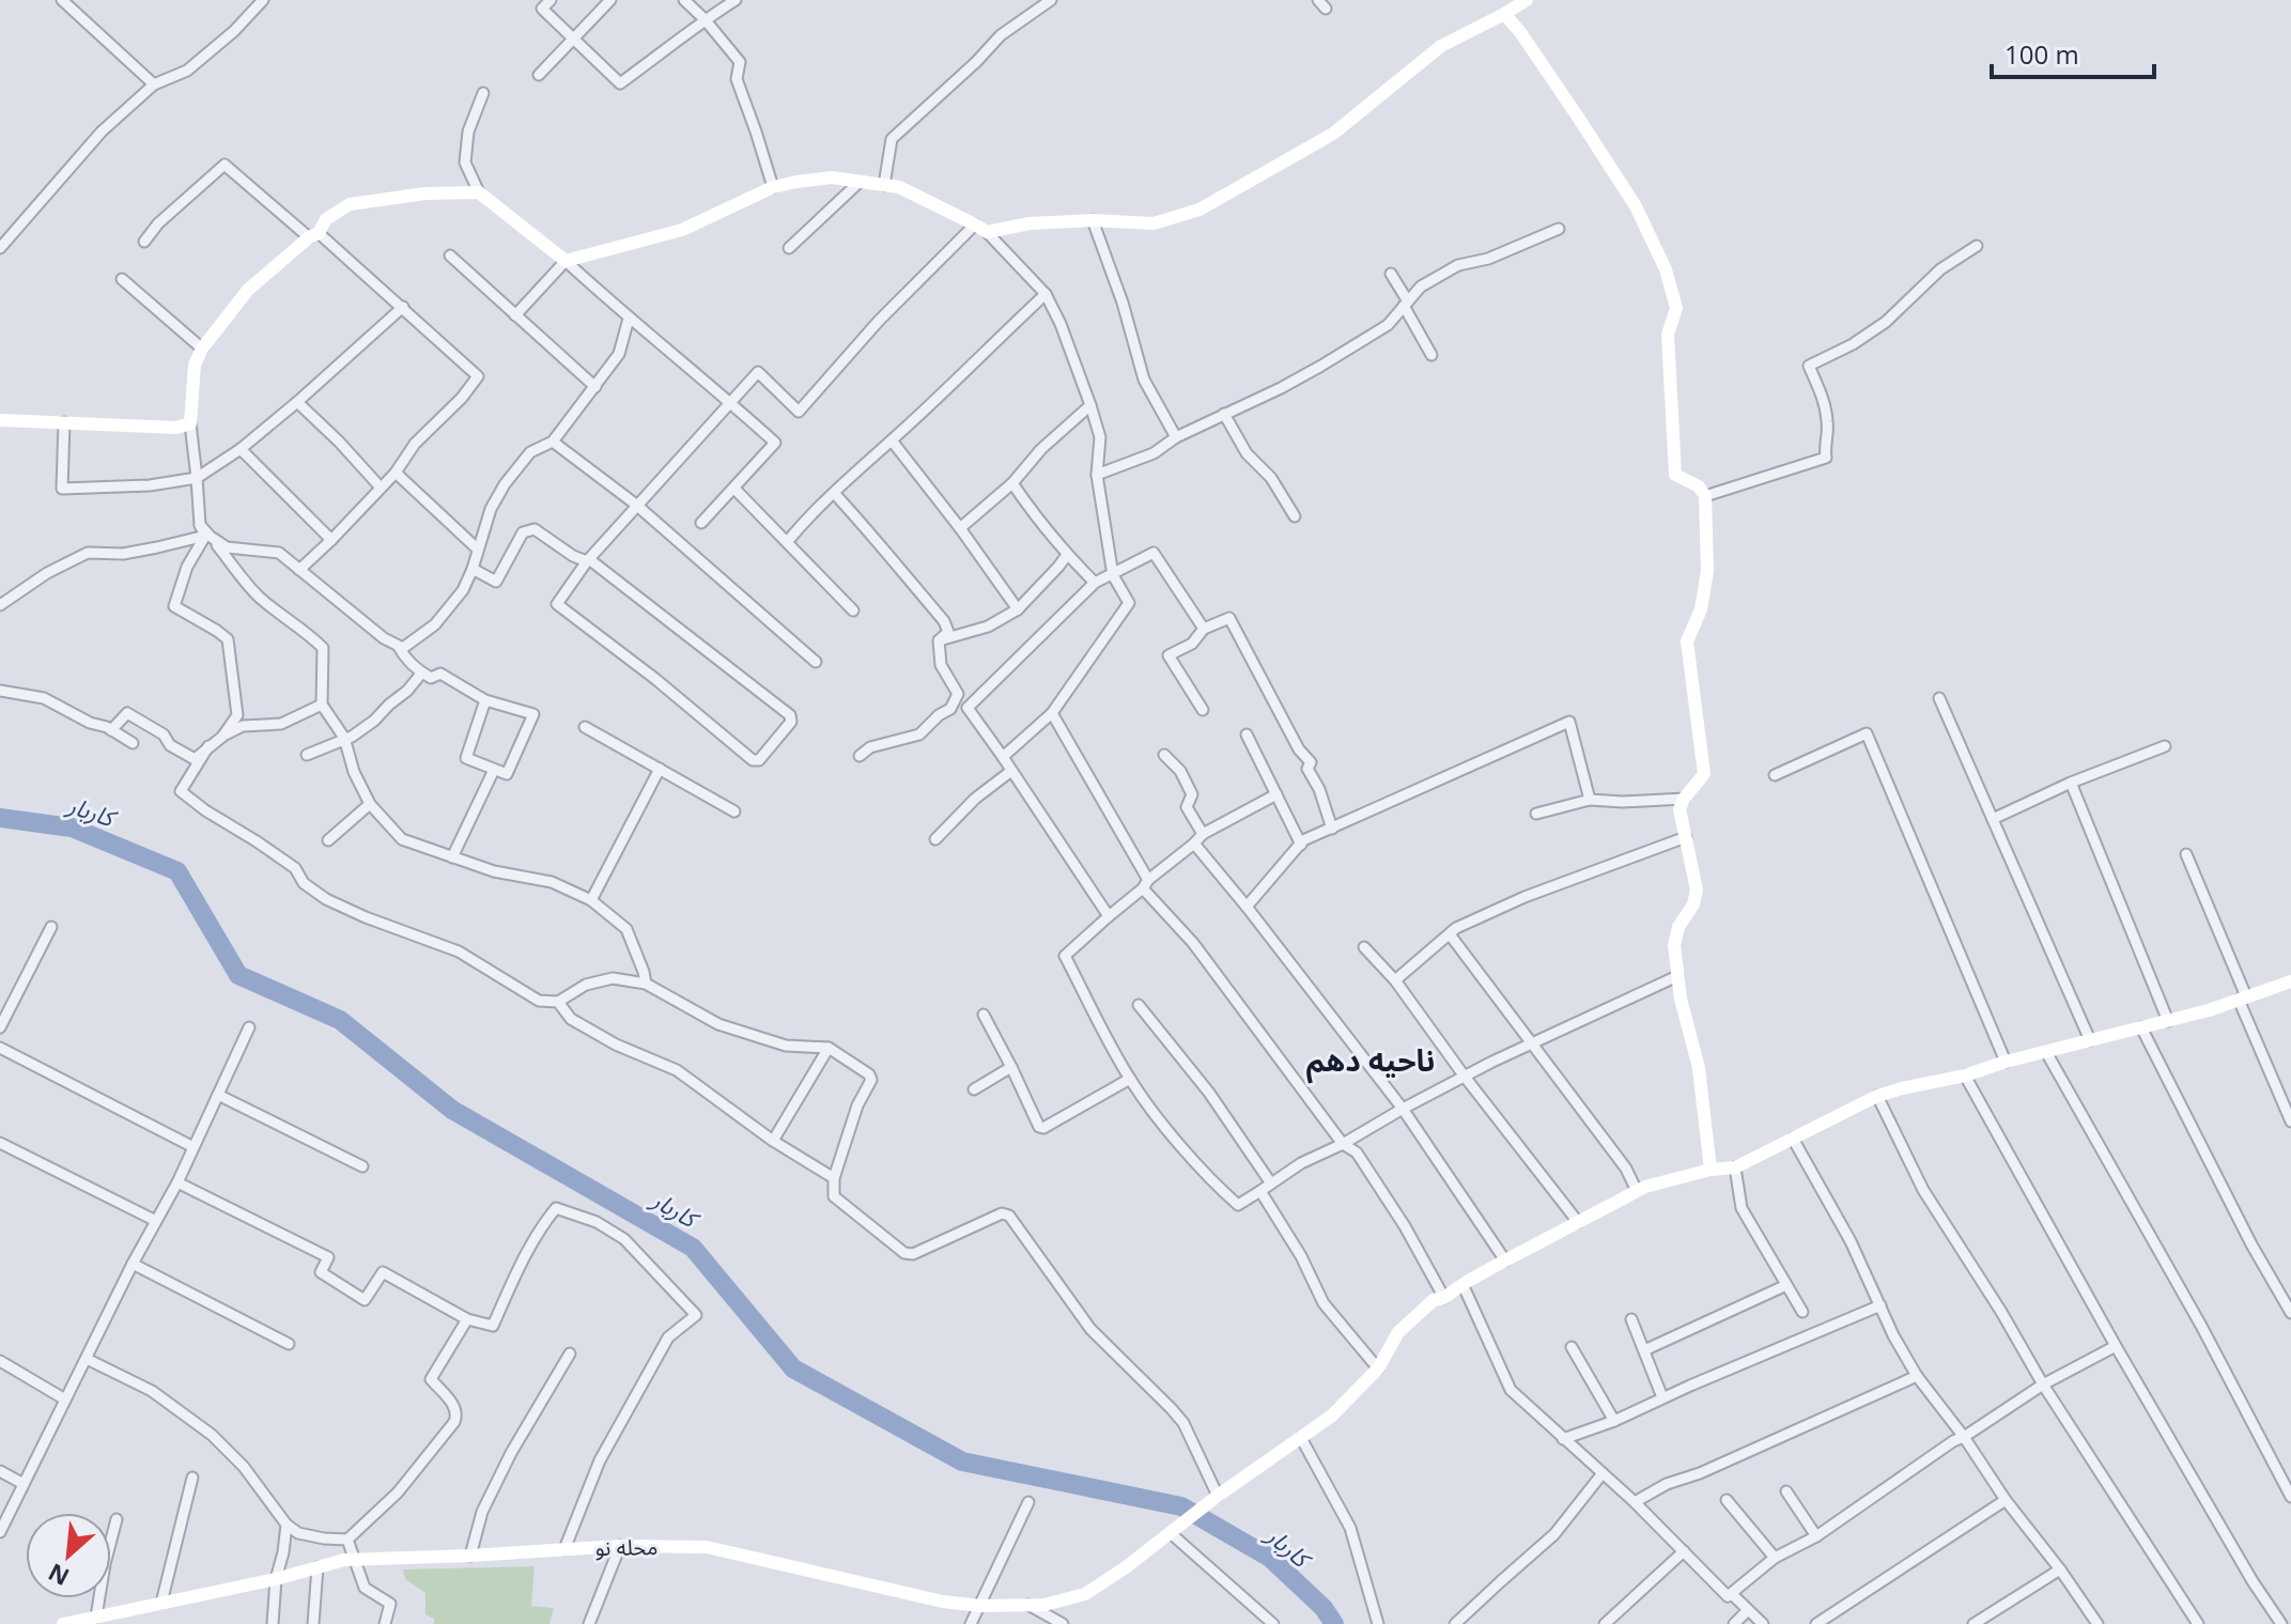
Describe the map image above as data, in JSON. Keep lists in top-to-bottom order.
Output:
{
  "streets": {
    "street": ["محله نو"]
  },
  "districts": ["ناحیه دهم"],
  "water": ["کاربار"],
  "scale_bar": "100 m",
  "north": "bottom left"
}
